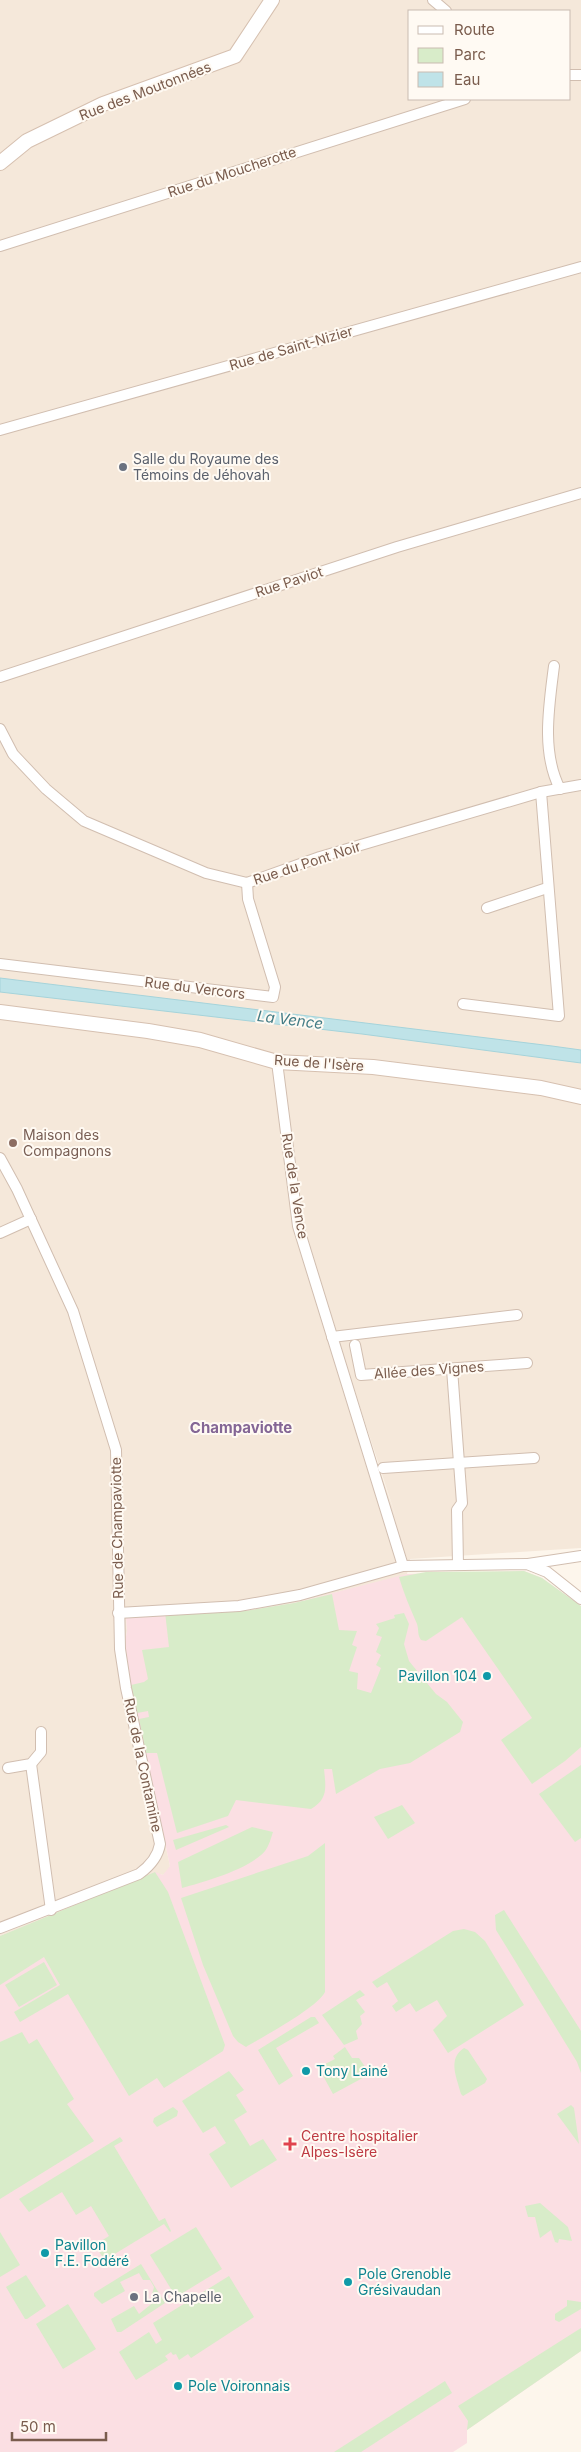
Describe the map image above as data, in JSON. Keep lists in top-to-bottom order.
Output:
{
  "streets": {
    "street": [
      "Rue des Moutonnées",
      "Rue du Moucherotte",
      "Rue de Saint-Nizier",
      "Rue Paviot",
      "Rue du Pont Noir",
      "Rue du Vercors",
      "Rue de l'Isère",
      "Rue de la Vence",
      "Allée des Vignes",
      "Rue de Champaviotte",
      "Rue de la Contamine"
    ]
  },
  "crossings": [
    ["Rue du Pont Noir", "Rue du Vercors"],
    ["Rue de l'Isère", "Rue de la Vence"],
    ["Rue de la Vence", "Rue de Champaviotte"],
    ["Rue de Champaviotte", "Rue de la Contamine"]
  ],
  "districts": ["Champaviotte"],
  "water": ["La Vence"],
  "places": {
    "other": [
      "Salle du Royaume des Témoins de Jéhovah",
      "Maison des Compagnons",
      "Pavillon 104",
      "Tony Lainé",
      "Pavillon F.E. Fodéré",
      "Pole Grenoble Grésivaudan",
      "La Chapelle",
      "Pole Voironnais"
    ],
    "health": ["Centre hospitalier Alpes-Isère"]
  },
  "legend": ["Route", "Parc", "Eau"],
  "scale_bar": "50 m"
}
